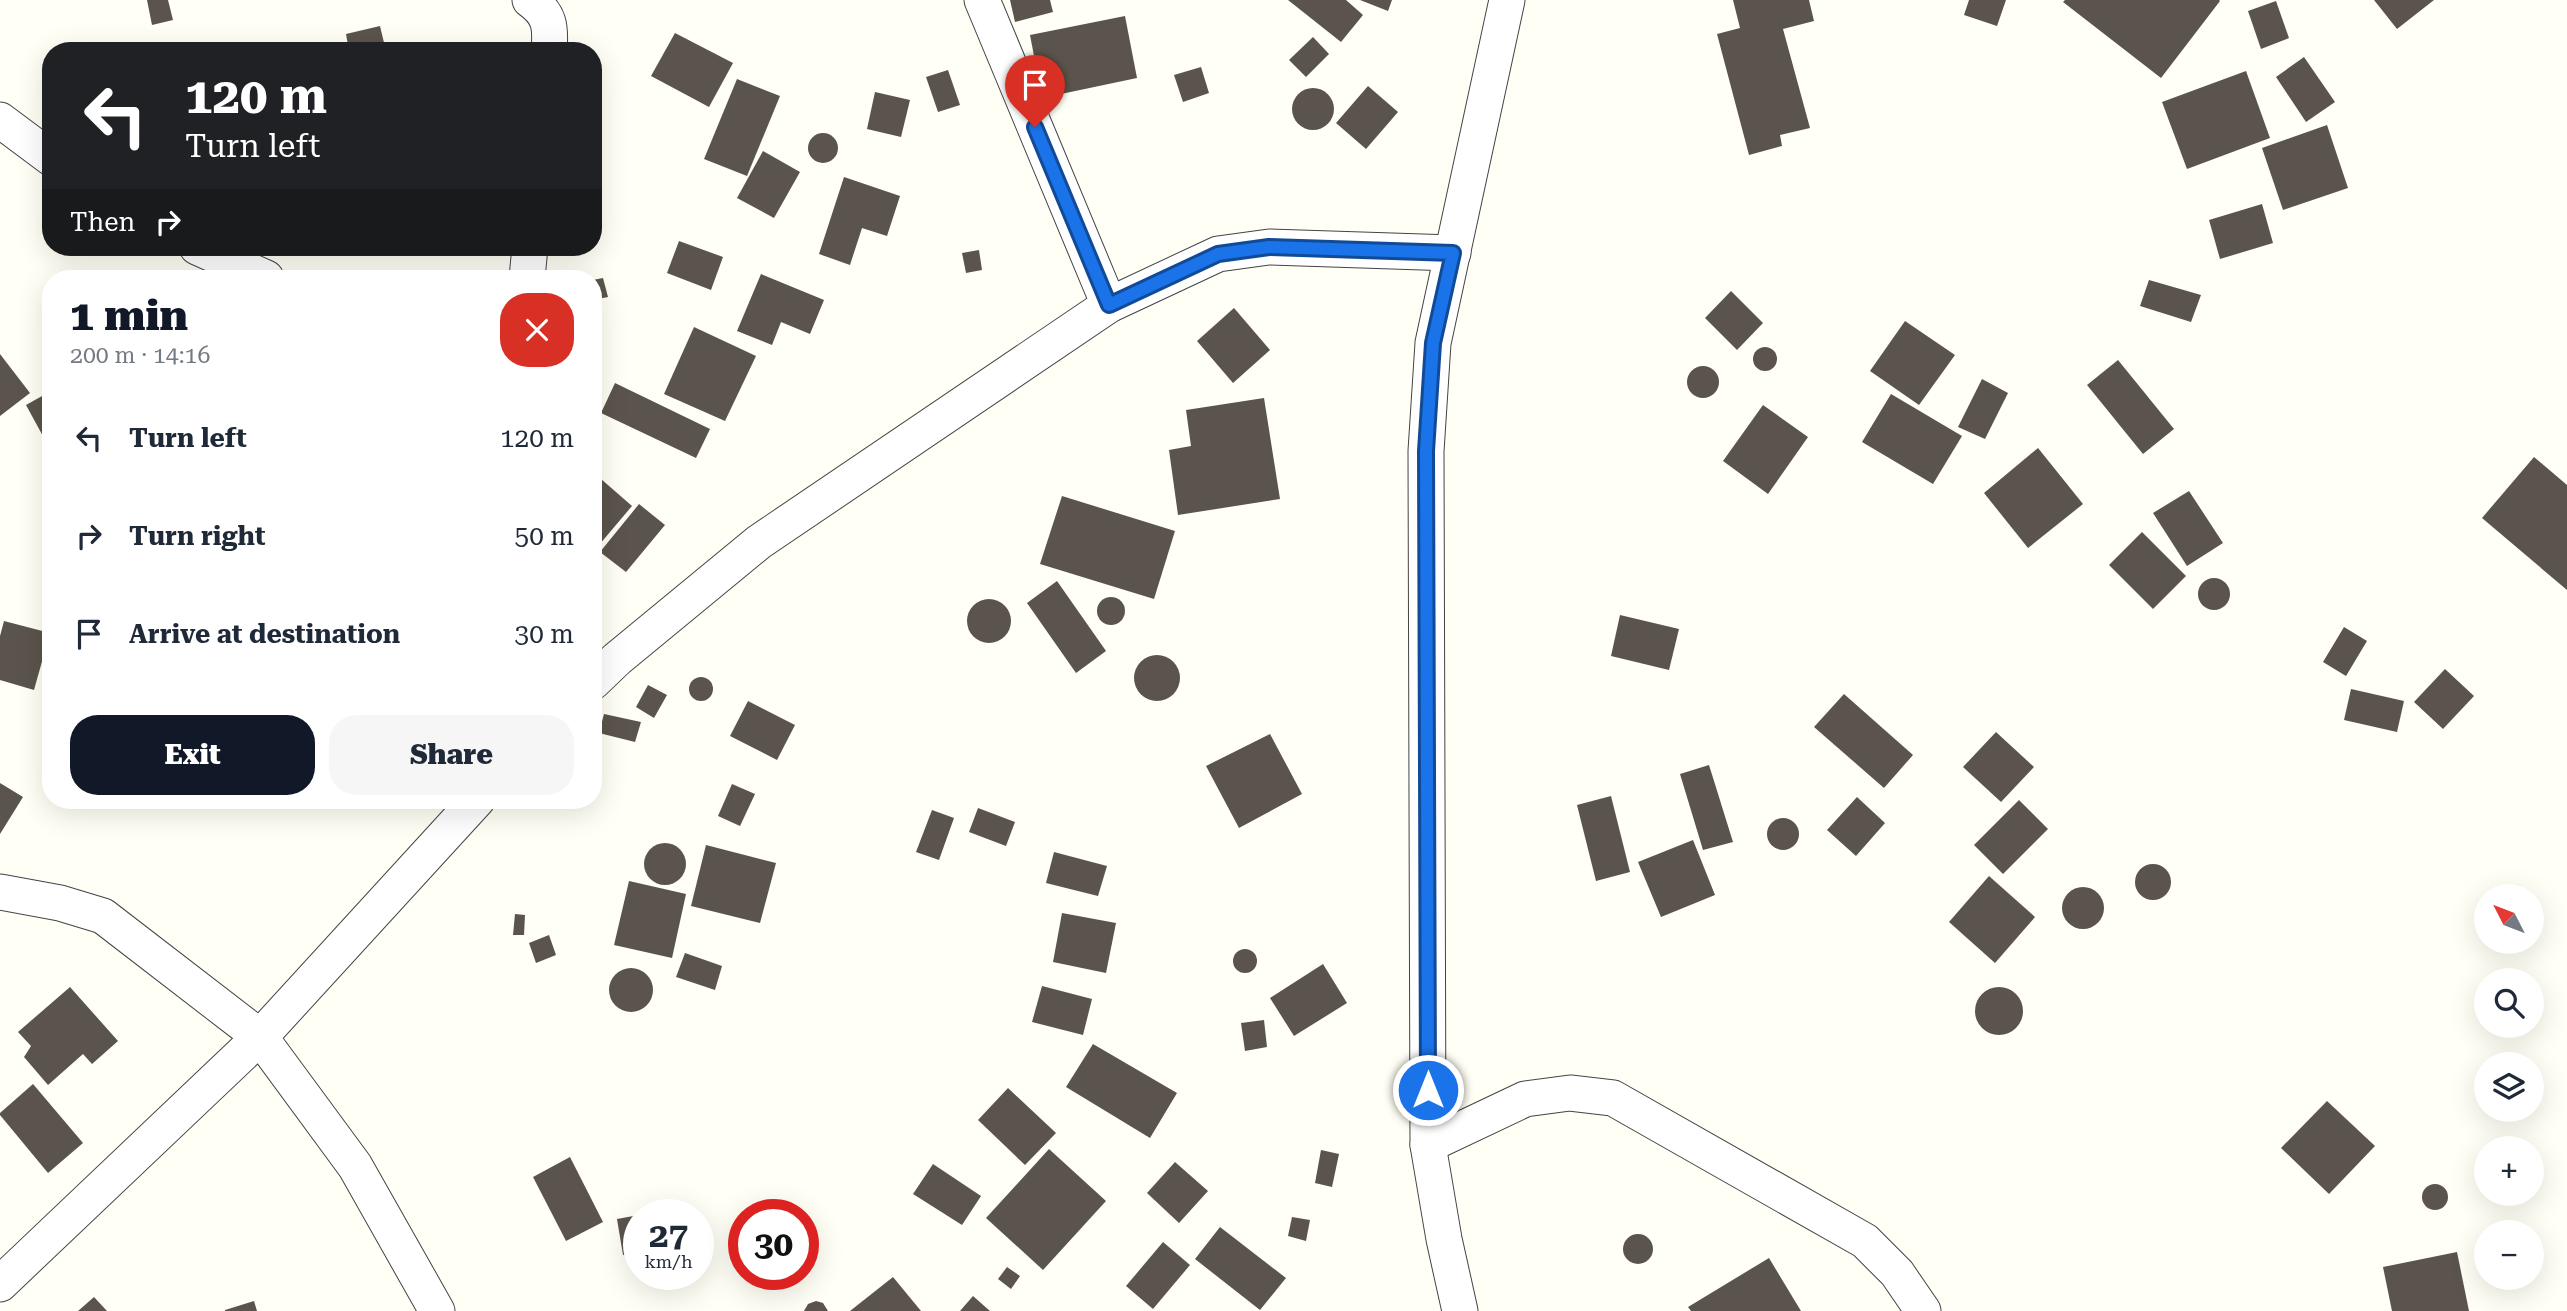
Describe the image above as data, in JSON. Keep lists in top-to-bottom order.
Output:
{
  "north": "top left",
  "page": {
    "turn": ["120 m", "Turn left"],
    "then": "Then",
    "heading": ["1 min", "200 m · 14:16"],
    "list": [
      {
        "name": "Turn left",
        "value": "120 m"
      },
      {
        "name": "Turn right",
        "value": "50 m"
      },
      {
        "name": "Arrive at destination",
        "value": "30 m"
      }
    ],
    "buttons": ["Exit", "Share"],
    "map_buttons": ["+", "−"],
    "speed": "27 km/h",
    "limit": "30"
  }
}
